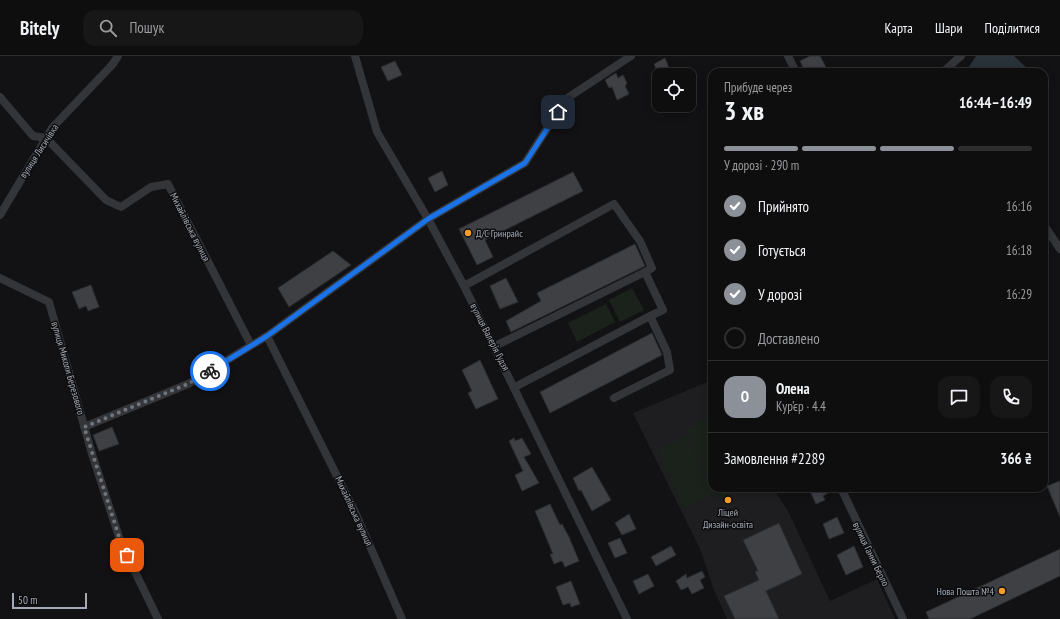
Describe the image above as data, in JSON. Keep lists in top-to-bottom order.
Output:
{
  "streets": {
    "street": [
      "вулиця Лисичівка",
      "Михайлівська вулиця",
      "вулиця Валерія Гудзя",
      "вулиця Миколи Березового",
      "вулиця Ганни Берло"
    ]
  },
  "crossings": [
    ["вулиця Лисичівка", "Михайлівська вулиця"]
  ],
  "places": ["Д/С Гринрайс", "Ліцей Дизайн-освіта", "Нова Пошта №4"],
  "scale_bar": "50 m",
  "page": {
    "header": "Bitely",
    "search": "Пошук",
    "nav": ["Карта", "Шари", "Поділитися"],
    "heading": ["3 хв", "Прибуде через", "16:44–16:49"],
    "panel": [
      "Олена",
      "Кур’єр · 4.4",
      "Замовлення #2289",
      "366 ₴"
    ],
    "bar": "У дорозі · 290 m",
    "list": [
      ["Прийнято", "16:16"],
      ["Готується", "16:18"],
      ["У дорозі", "16:29"],
      "Доставлено"
    ],
    "round": "О",
    "scale": "50 m"
  }
}
